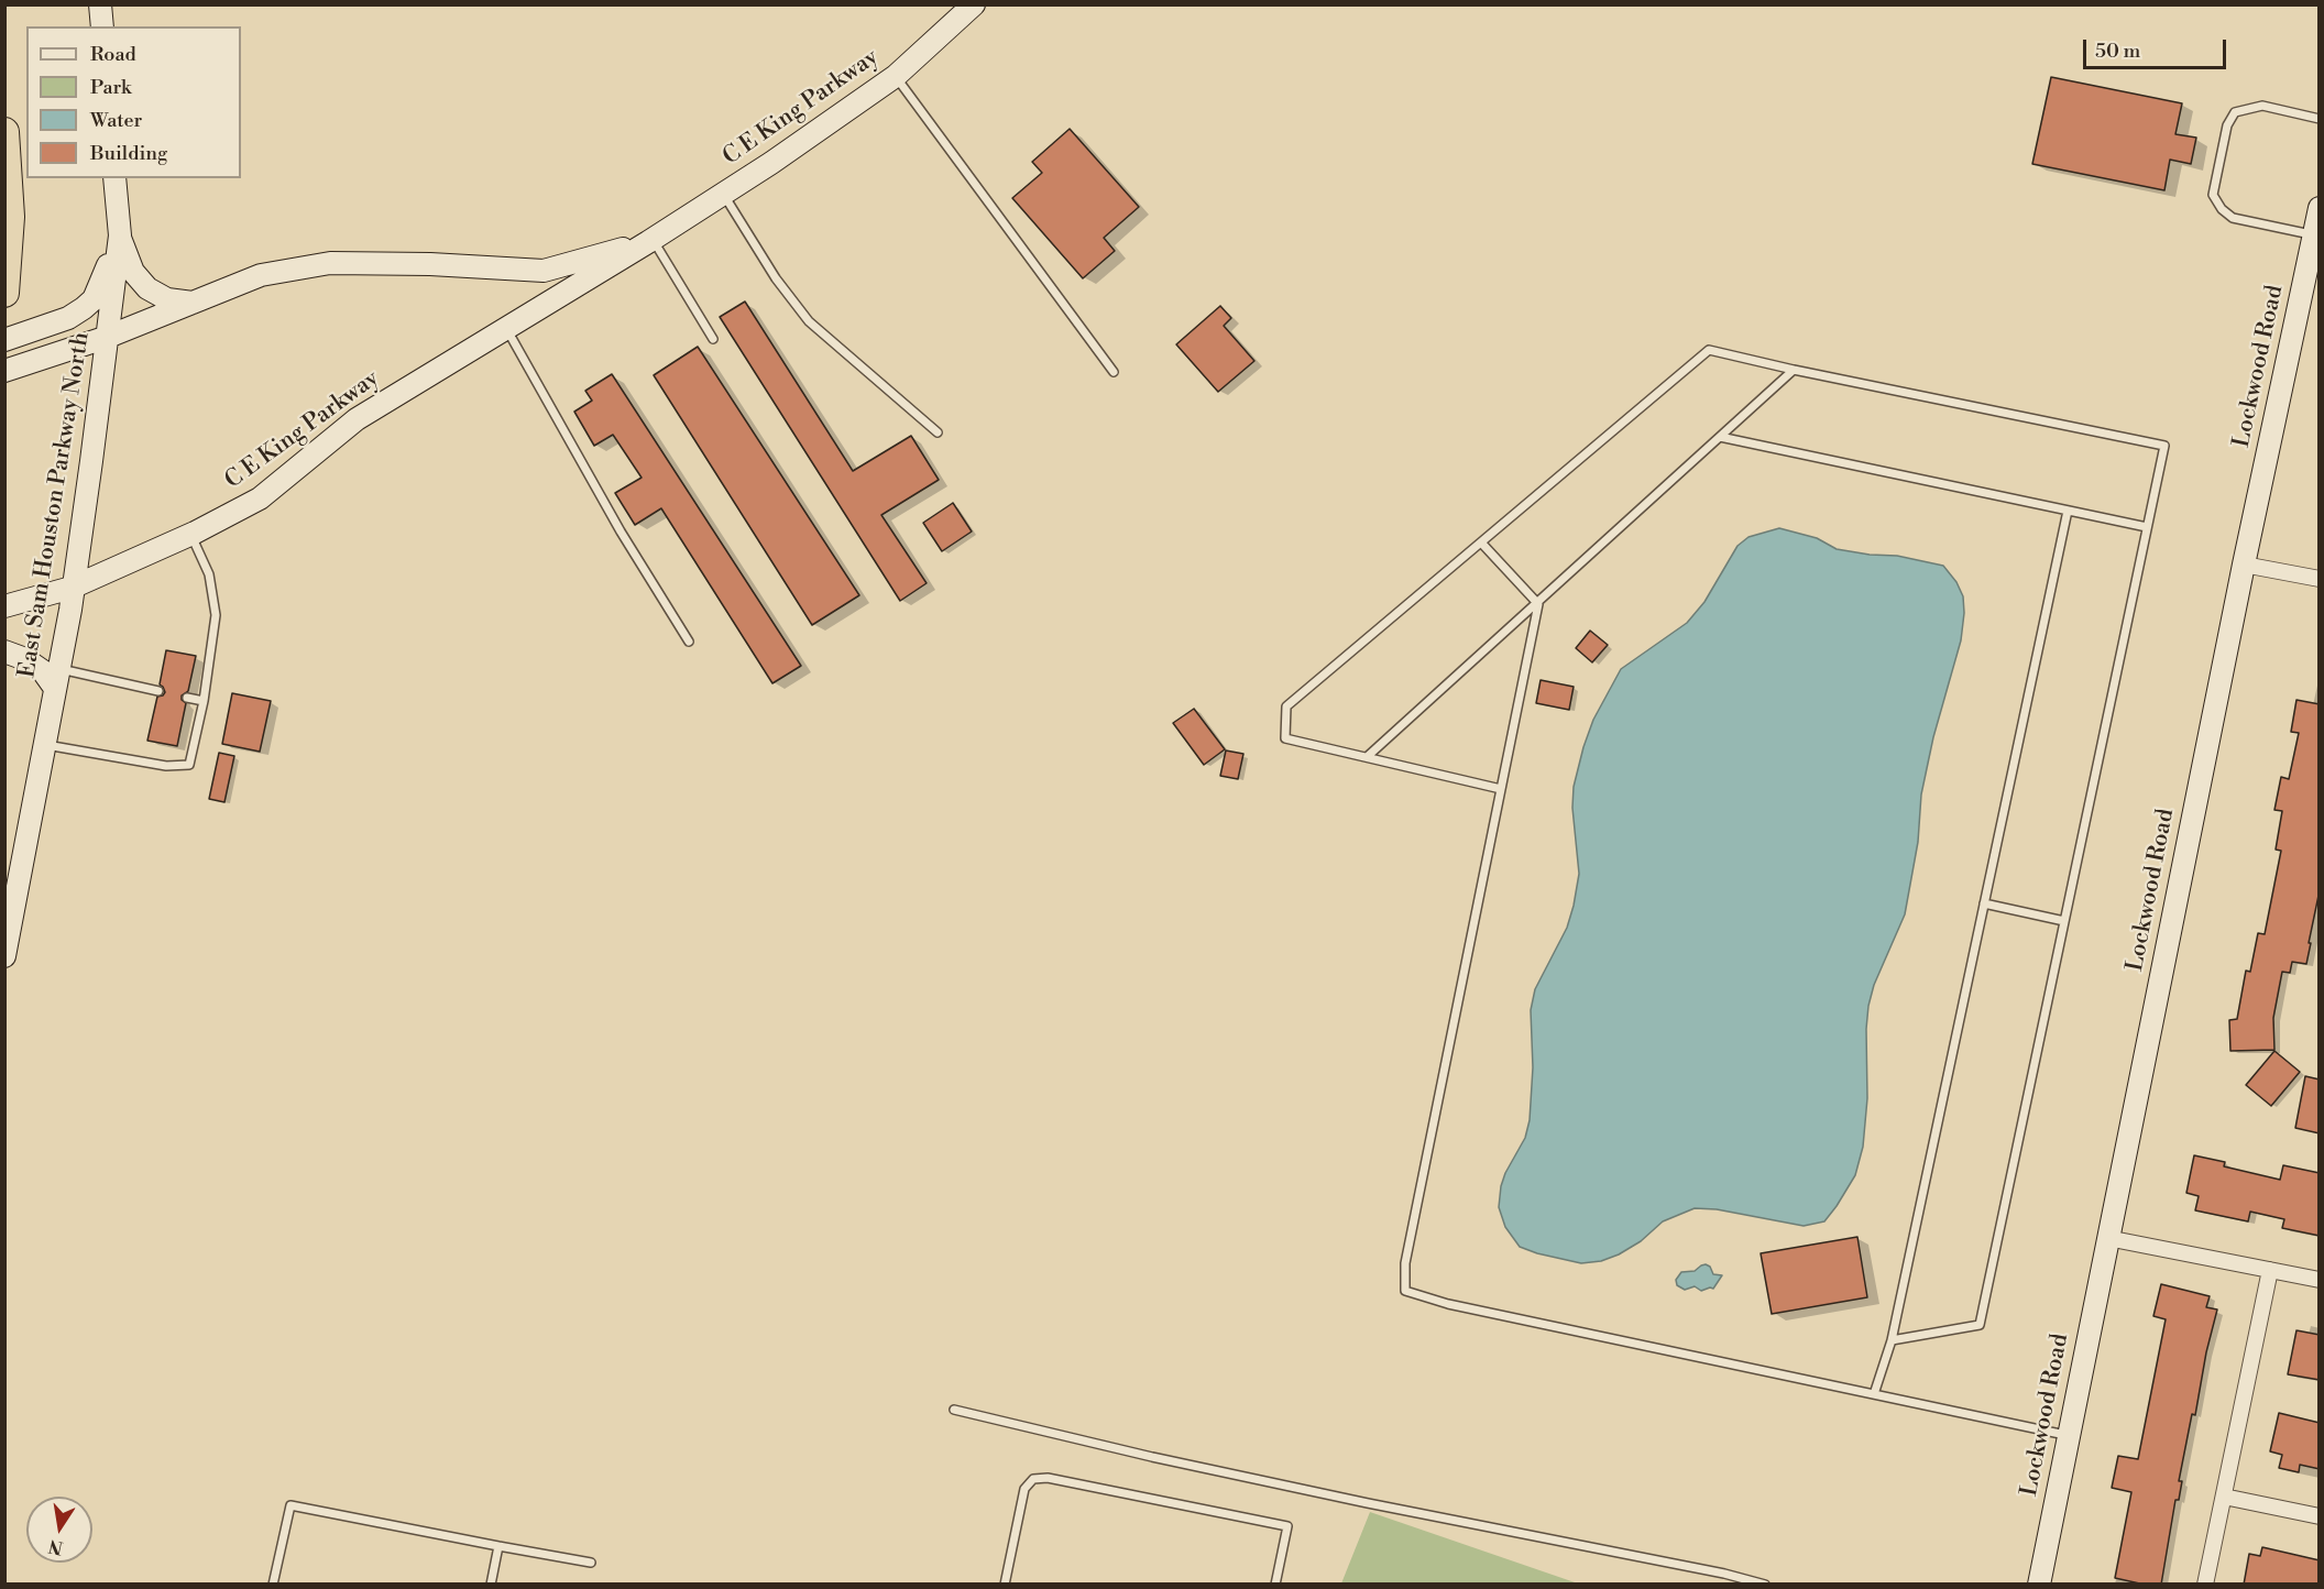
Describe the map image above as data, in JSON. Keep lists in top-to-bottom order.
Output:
{
  "streets": {
    "main road": ["C E King Parkway", "Lockwood Road", "East Sam Houston Parkway North"]
  },
  "crossings": [
    ["C E King Parkway", "East Sam Houston Parkway North"]
  ],
  "legend": [
    "Road",
    "Park",
    "Water",
    "Building"
  ],
  "scale_bar": "50 m",
  "north": "bottom"
}
